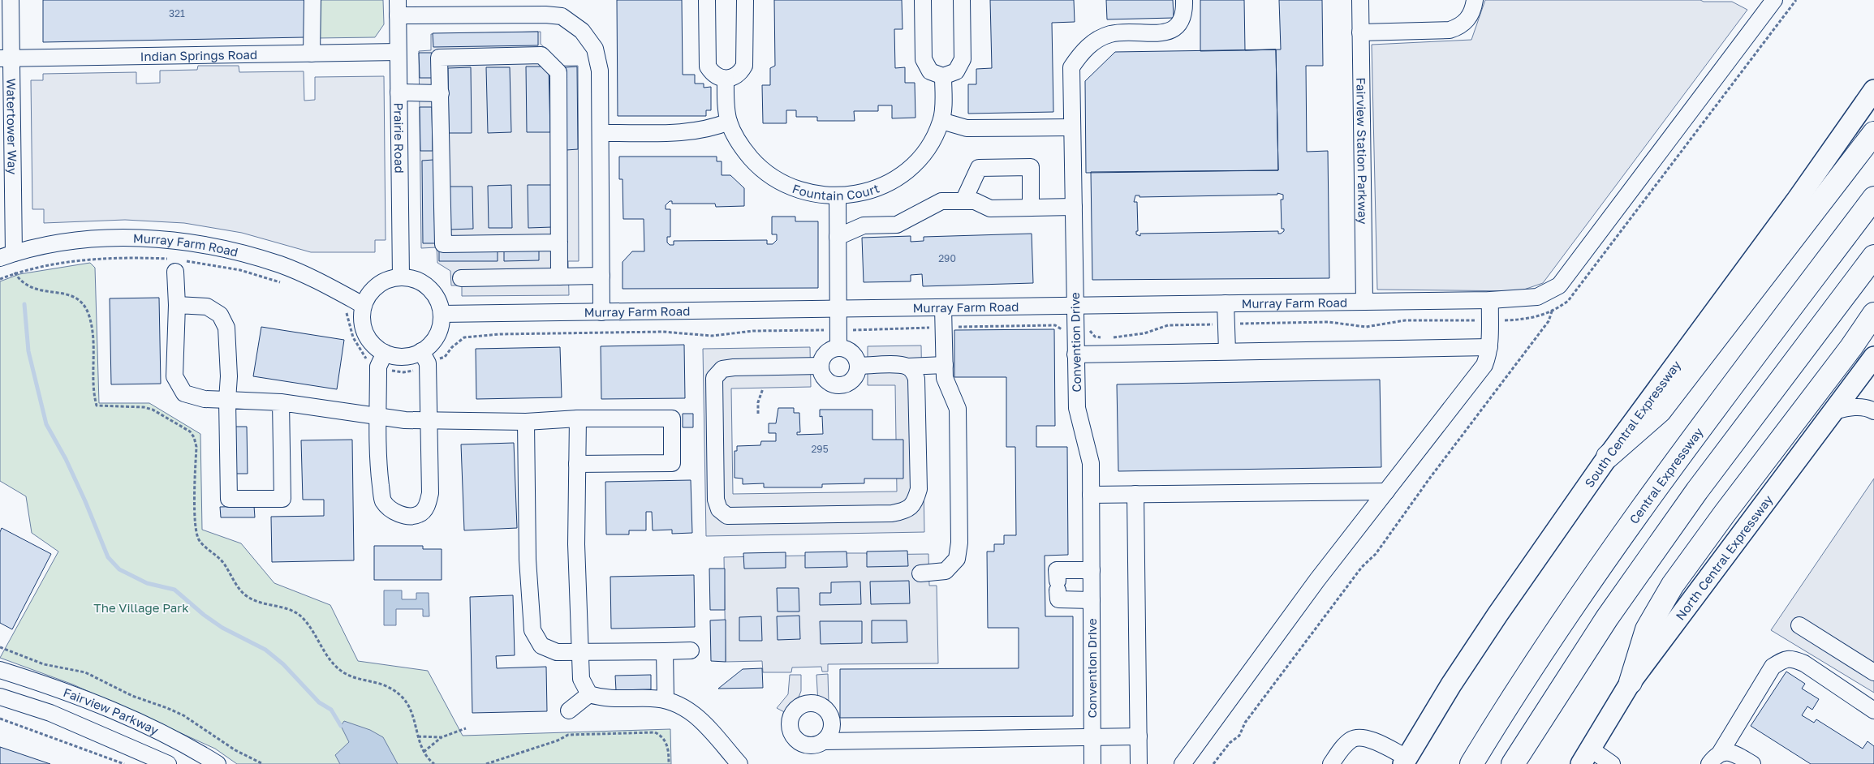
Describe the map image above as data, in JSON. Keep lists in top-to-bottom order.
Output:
{
  "streets": {
    "highway": ["Central Expressway"],
    "main road": ["South Central Expressway", "North Central Expressway"],
    "street": [
      "Indian Springs Road",
      "Watertower Way",
      "Prairie Road",
      "Fairview Station Parkway",
      "Fountain Court",
      "Murray Farm Road",
      "Convention Drive",
      "Fairview Parkway"
    ]
  },
  "crossings": [
    ["Indian Springs Road", "Watertower Way"],
    ["Indian Springs Road", "Prairie Road"],
    ["Watertower Way", "Murray Farm Road"],
    ["Prairie Road", "Murray Farm Road"],
    ["Fairview Station Parkway", "Murray Farm Road"],
    ["Murray Farm Road", "Convention Drive"]
  ],
  "parks": ["The Village Park"],
  "house_numbers": ["321", "290", "295"]
}
